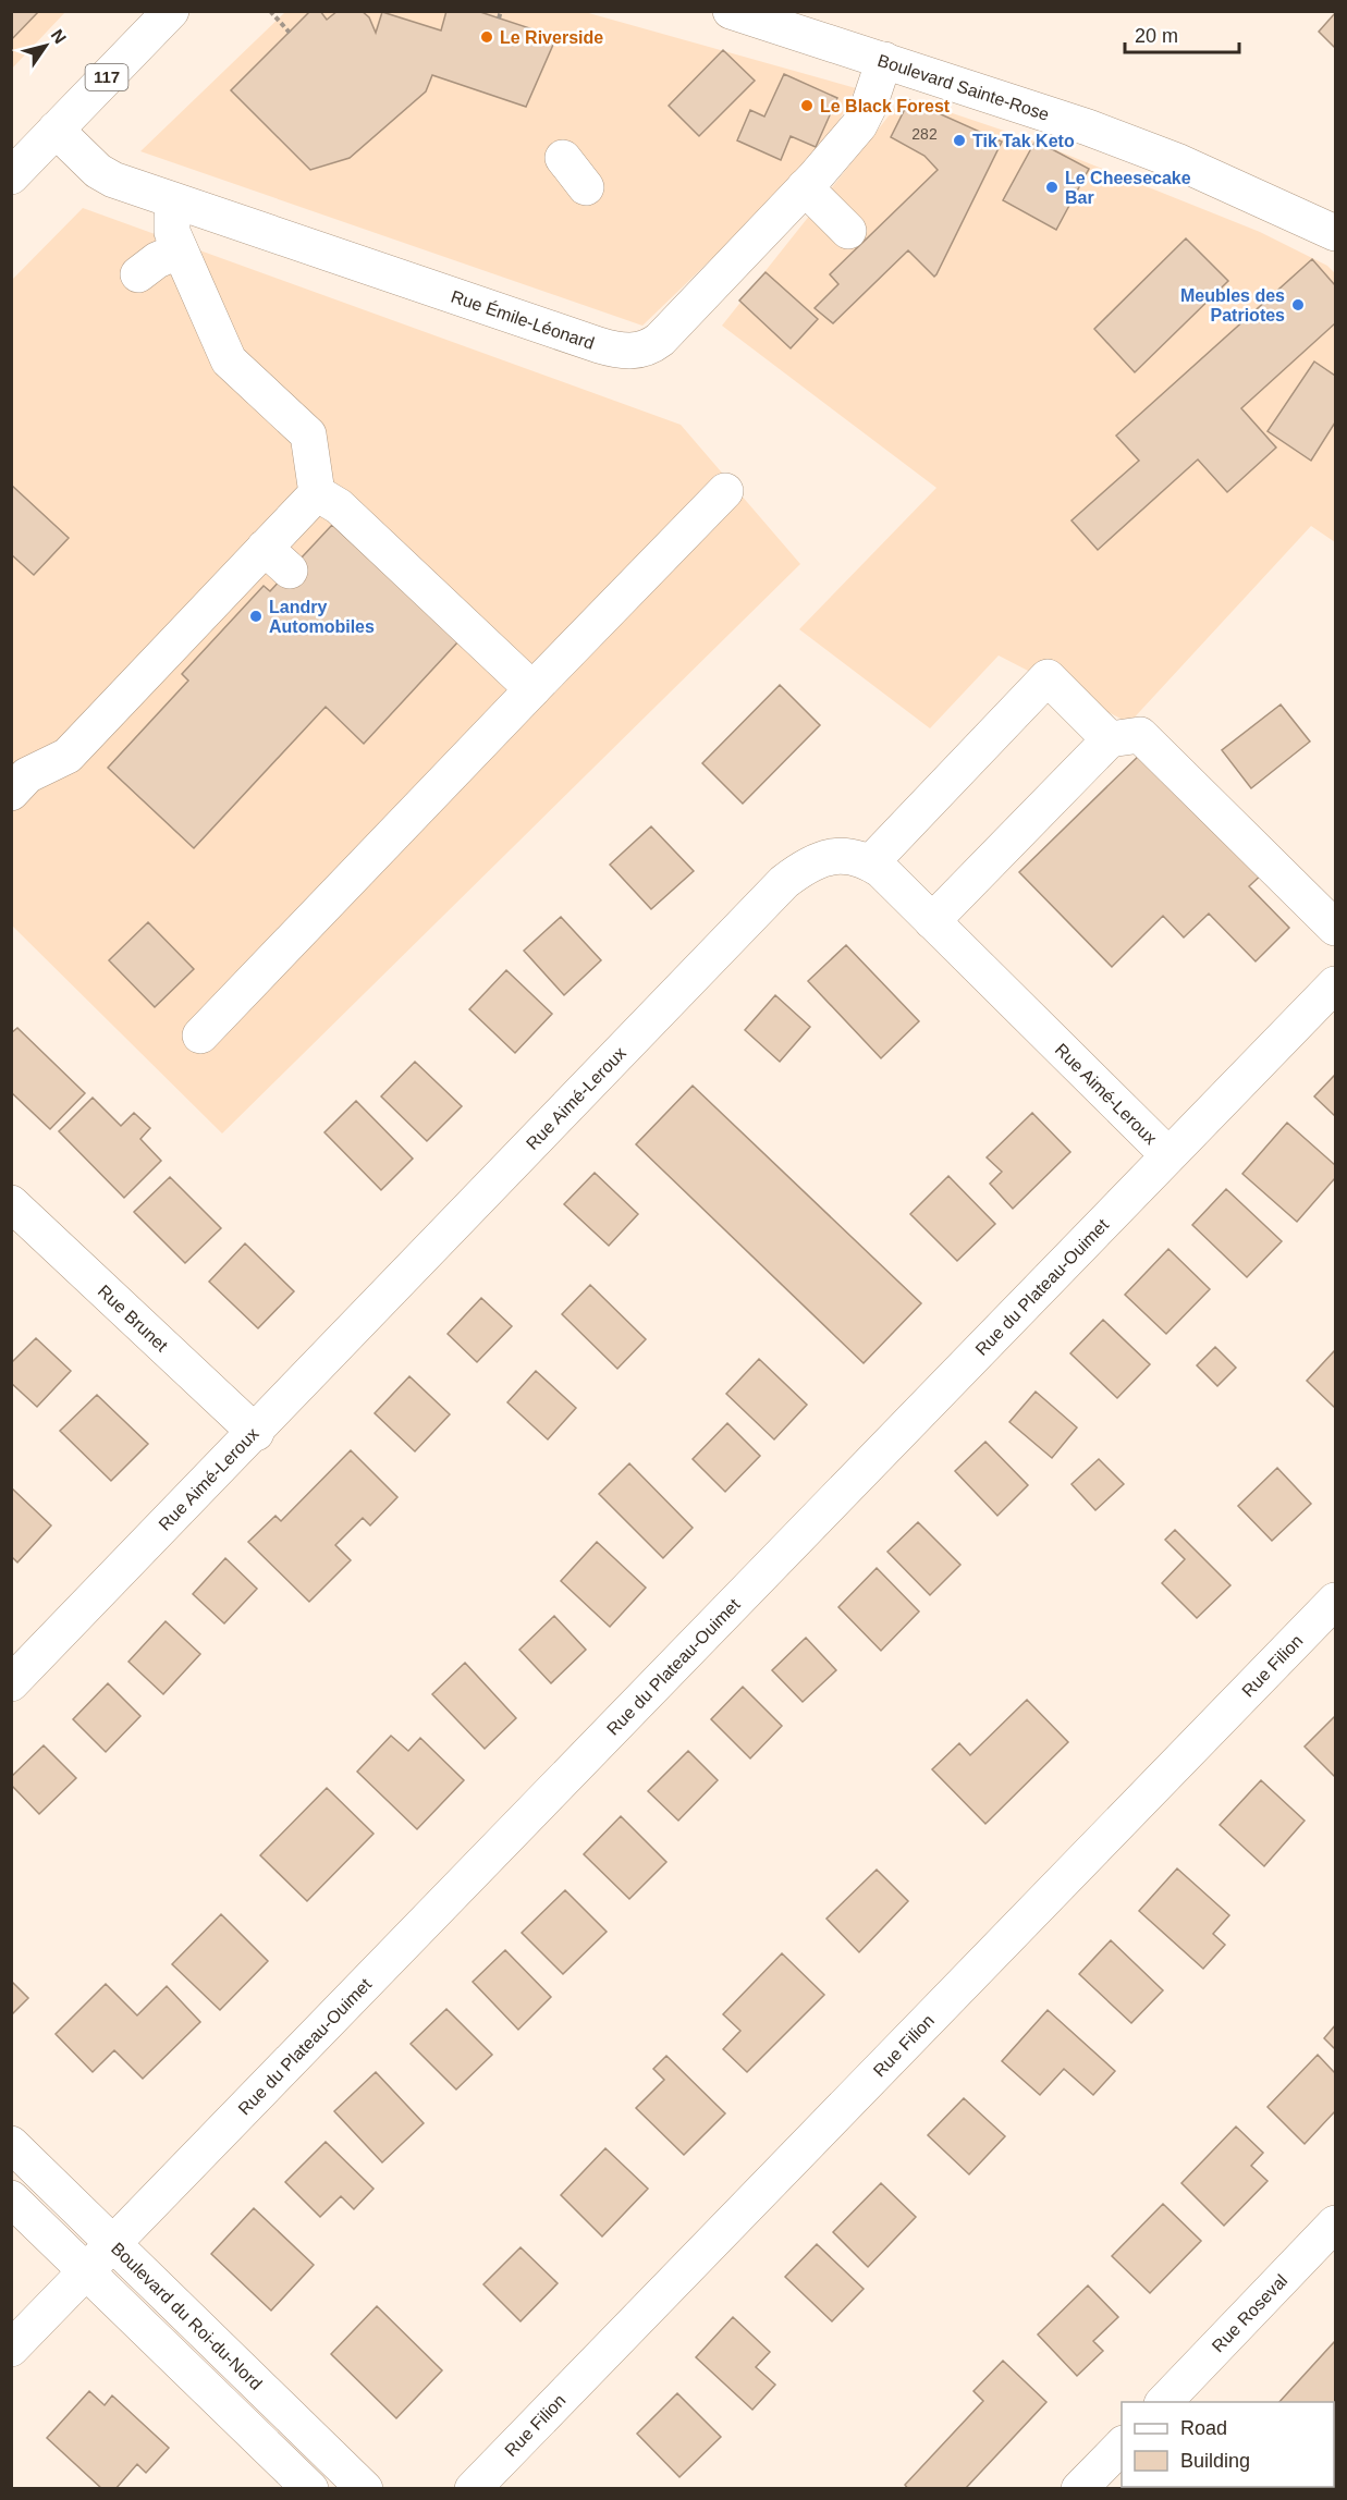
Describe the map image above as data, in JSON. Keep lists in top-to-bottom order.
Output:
{
  "streets": {
    "street": [
      "117",
      "Boulevard Sainte-Rose",
      "Rue Émile-Léonard",
      "Rue Aimé-Leroux",
      "Rue du Plateau-Ouimet",
      "Rue Brunet",
      "Rue Filion",
      "Rue Roseval",
      "Boulevard du Roi-du-Nord"
    ]
  },
  "crossings": [
    ["117", "Rue Émile-Léonard"],
    ["Boulevard Sainte-Rose", "Rue Émile-Léonard"],
    ["Rue Aimé-Leroux", "Rue du Plateau-Ouimet"],
    ["Rue Aimé-Leroux", "Rue Brunet"],
    ["Rue du Plateau-Ouimet", "Boulevard du Roi-du-Nord"]
  ],
  "places": [
    "Le Riverside",
    "Le Black Forest",
    "Tik Tak Keto",
    "Le Cheesecake Bar",
    "Meubles des Patriotes",
    "Landry Automobiles"
  ],
  "house_numbers": ["282"],
  "legend": ["Road", "Building"],
  "scale_bar": "20 m",
  "north": "top right"
}
